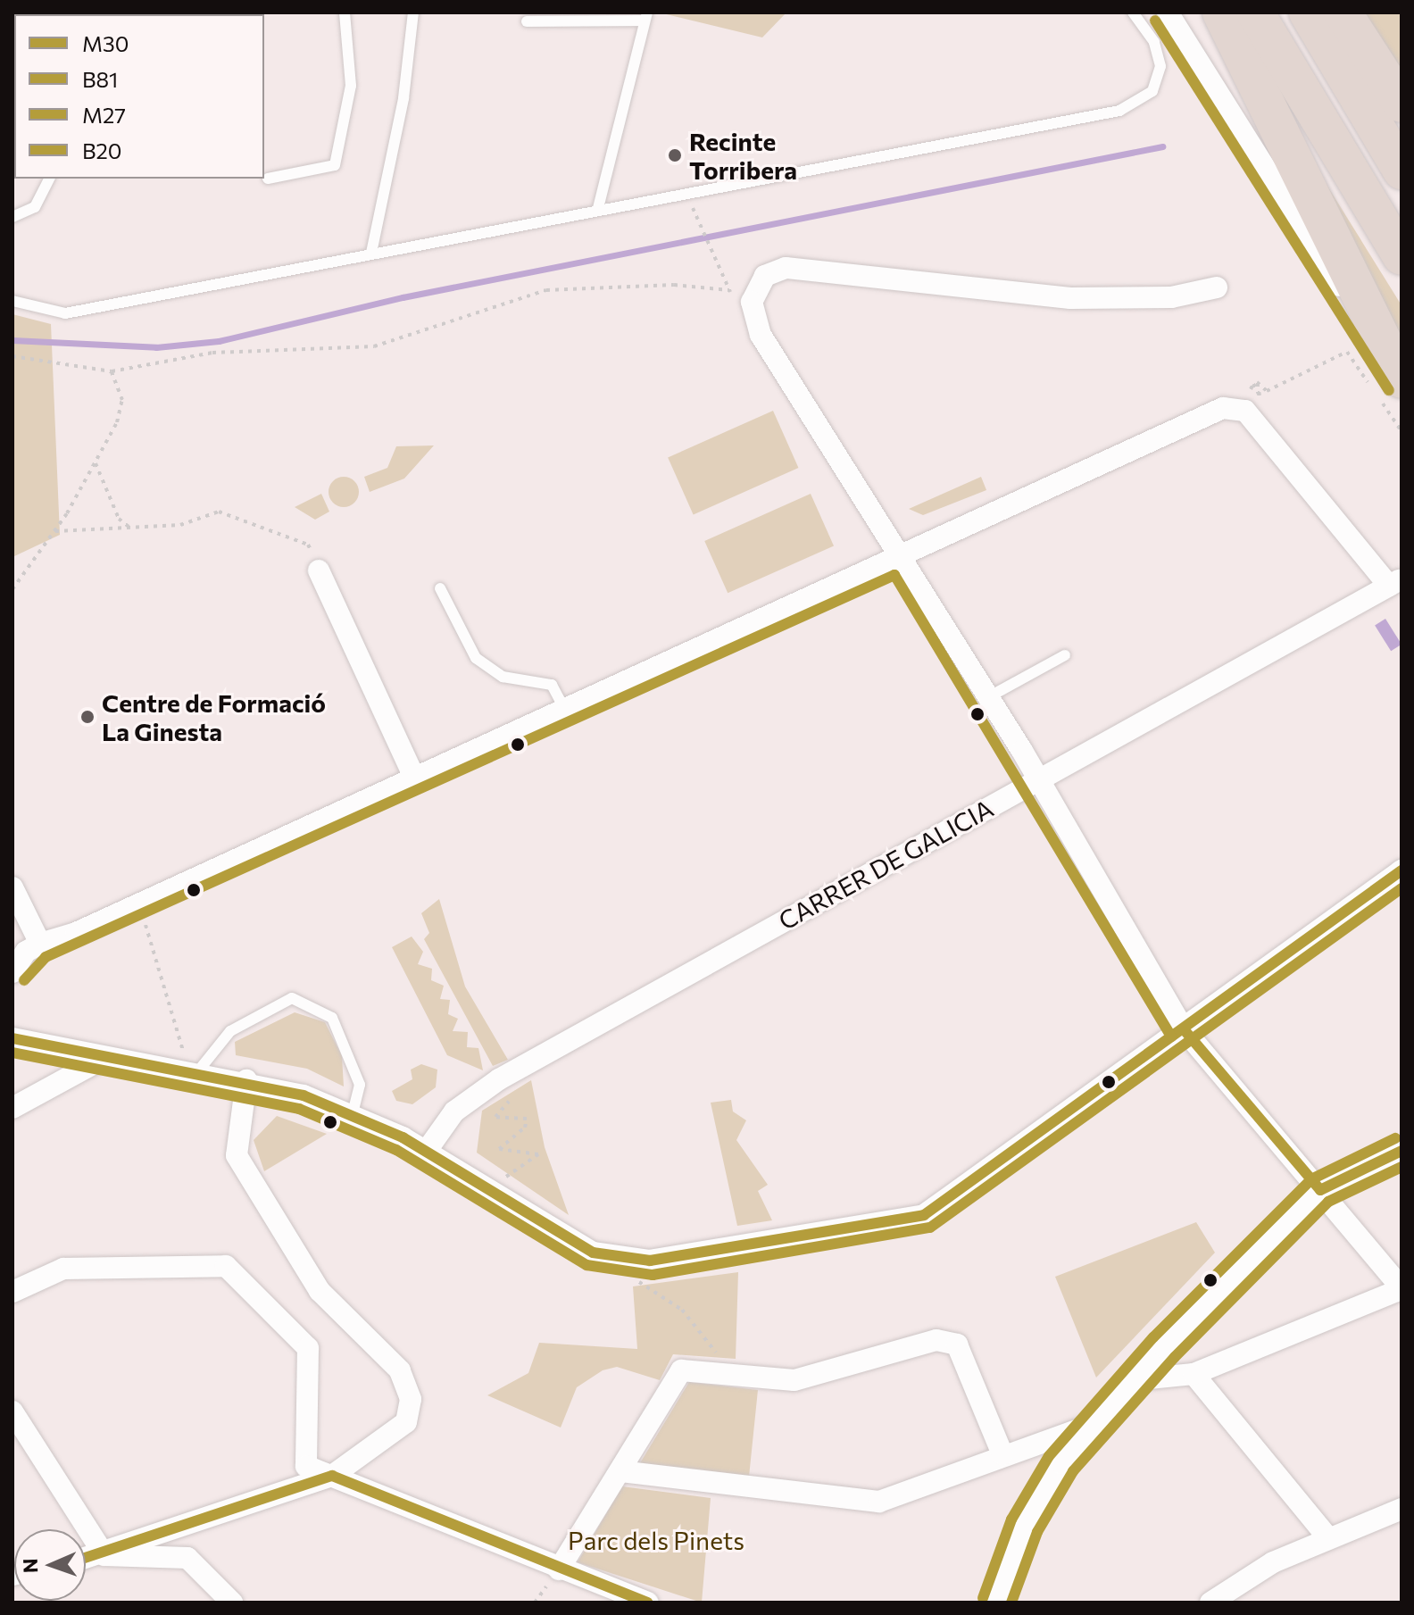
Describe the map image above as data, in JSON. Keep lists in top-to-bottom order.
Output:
{
  "streets": {
    "street": ["CARRER DE GALICIA"]
  },
  "parks": ["Parc dels Pinets"],
  "places": ["Recinte Torribera", "Centre de Formació La Ginesta"],
  "lines": [
    "transit line B81",
    "transit line M30",
    "transit line B20",
    "transit line M27"
  ],
  "legend": [
    "M30",
    "B81",
    "M27",
    "B20"
  ],
  "north": "left"
}
